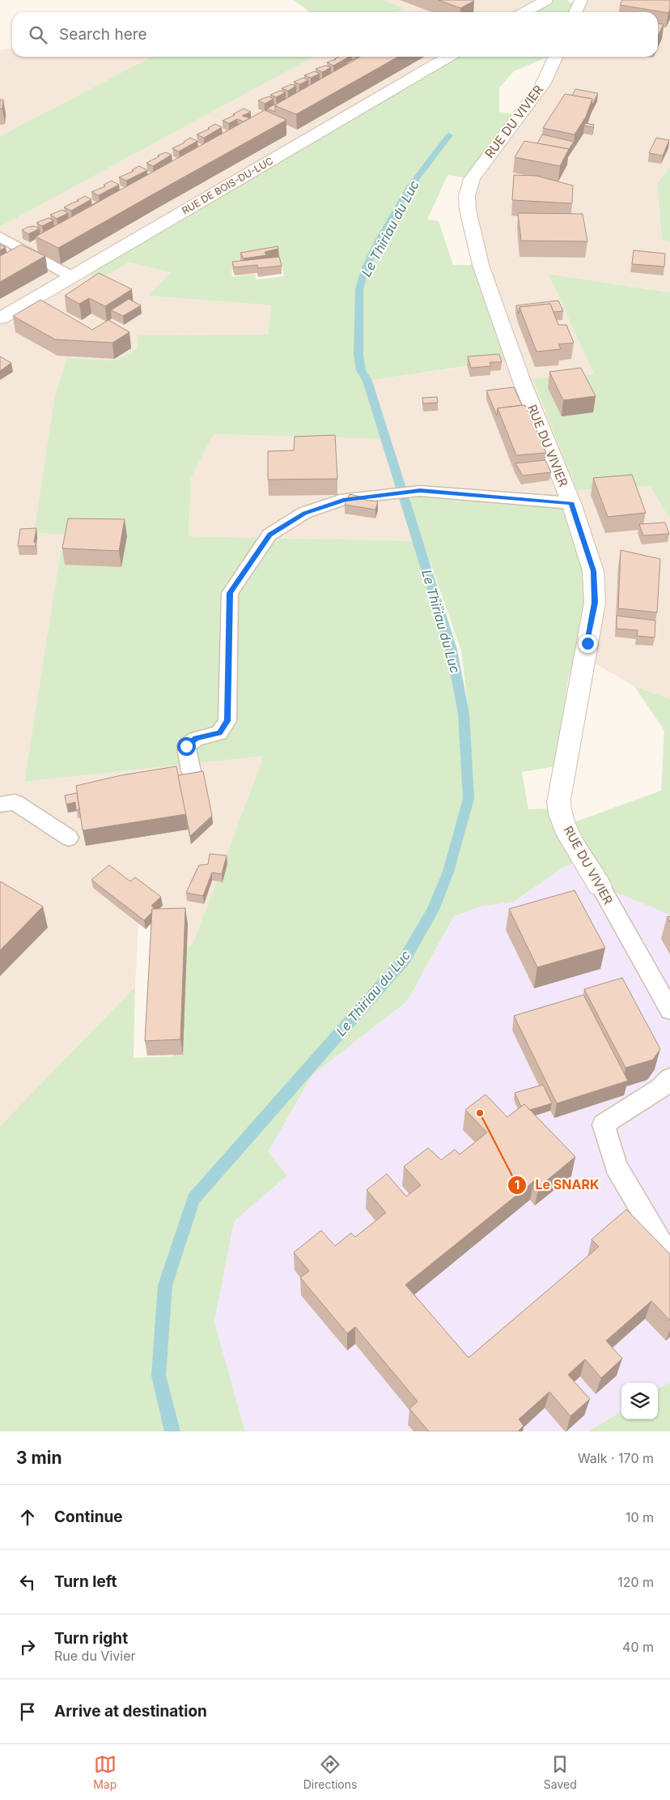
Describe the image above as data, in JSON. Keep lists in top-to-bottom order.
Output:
{
  "streets": {
    "street": ["RUE DU VIVIER", "RUE DE BOIS-DU-LUC"]
  },
  "water": ["Le Thiriau du Luc"],
  "places": ["Le SNARK"],
  "page": {
    "search": "Search here",
    "heading": ["3 min", "Walk · 170 m"],
    "list": [
      ["Continue", "10 m"],
      ["Turn left", "120 m"],
      ["Turn right", "Rue du Vivier", "40 m"],
      "Arrive at destination"
    ],
    "nav": ["Map", "Directions", "Saved"]
  }
}
